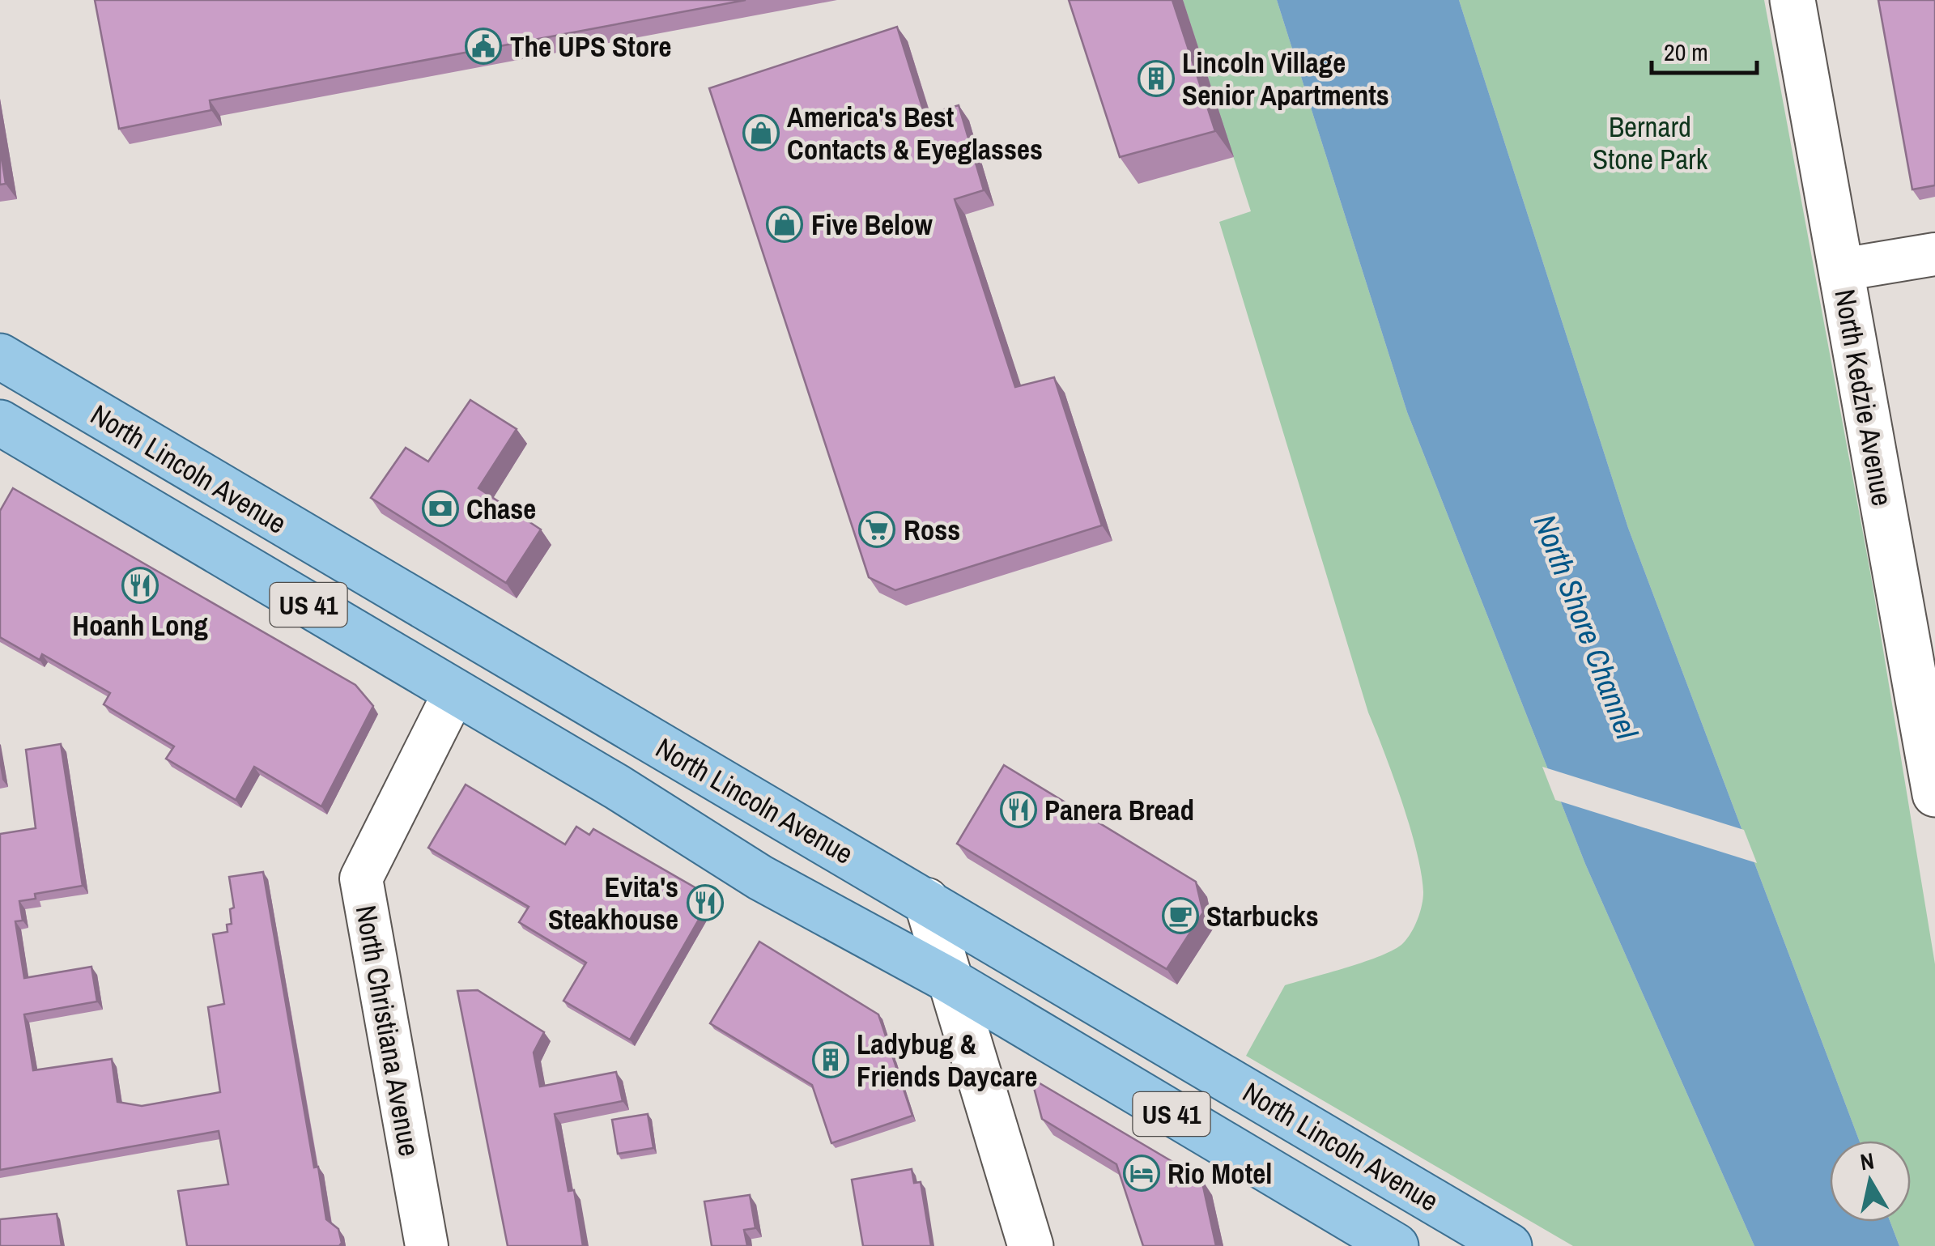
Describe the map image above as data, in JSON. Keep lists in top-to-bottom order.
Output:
{
  "streets": {
    "main road": ["North Lincoln Avenue", "US 41"],
    "street": ["North Kedzie Avenue", "North Christiana Avenue"]
  },
  "crossings": [
    ["North Lincoln Avenue", "North Christiana Avenue"]
  ],
  "water": ["North Shore Channel"],
  "parks": ["Bernard Stone Park"],
  "places": {
    "public building": ["The UPS Store"],
    "building": ["Lincoln Village Senior Apartments", "Ladybug & Friends Daycare"],
    "shop": ["America's Best Contacts & Eyeglasses", "Five Below"],
    "bank": ["Chase"],
    "supermarket": ["Ross"],
    "restaurant": ["Hoanh Long", "Panera Bread", "Evita's Steakhouse"],
    "cafe": ["Starbucks"],
    "hotel": ["Rio Motel"]
  },
  "scale_bar": "20 m",
  "north": "top"
}
